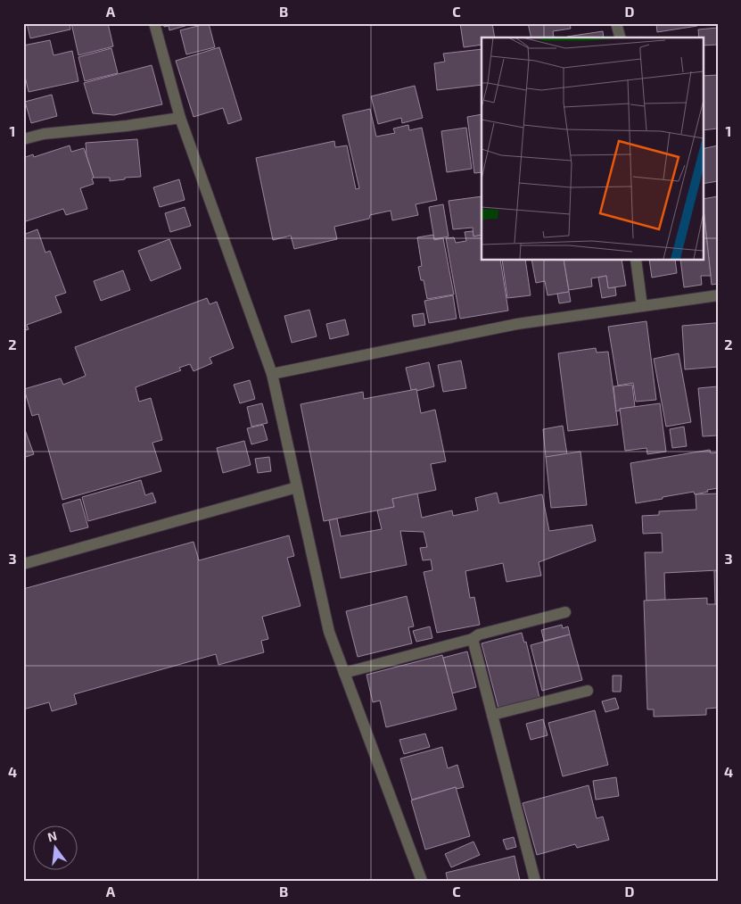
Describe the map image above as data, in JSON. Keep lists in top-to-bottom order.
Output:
{
  "north": "top",
  "grid": {
    "columns": [
      "A",
      "B",
      "C",
      "D"
    ],
    "rows": [
      "1",
      "2",
      "3",
      "4"
    ]
  }
}
